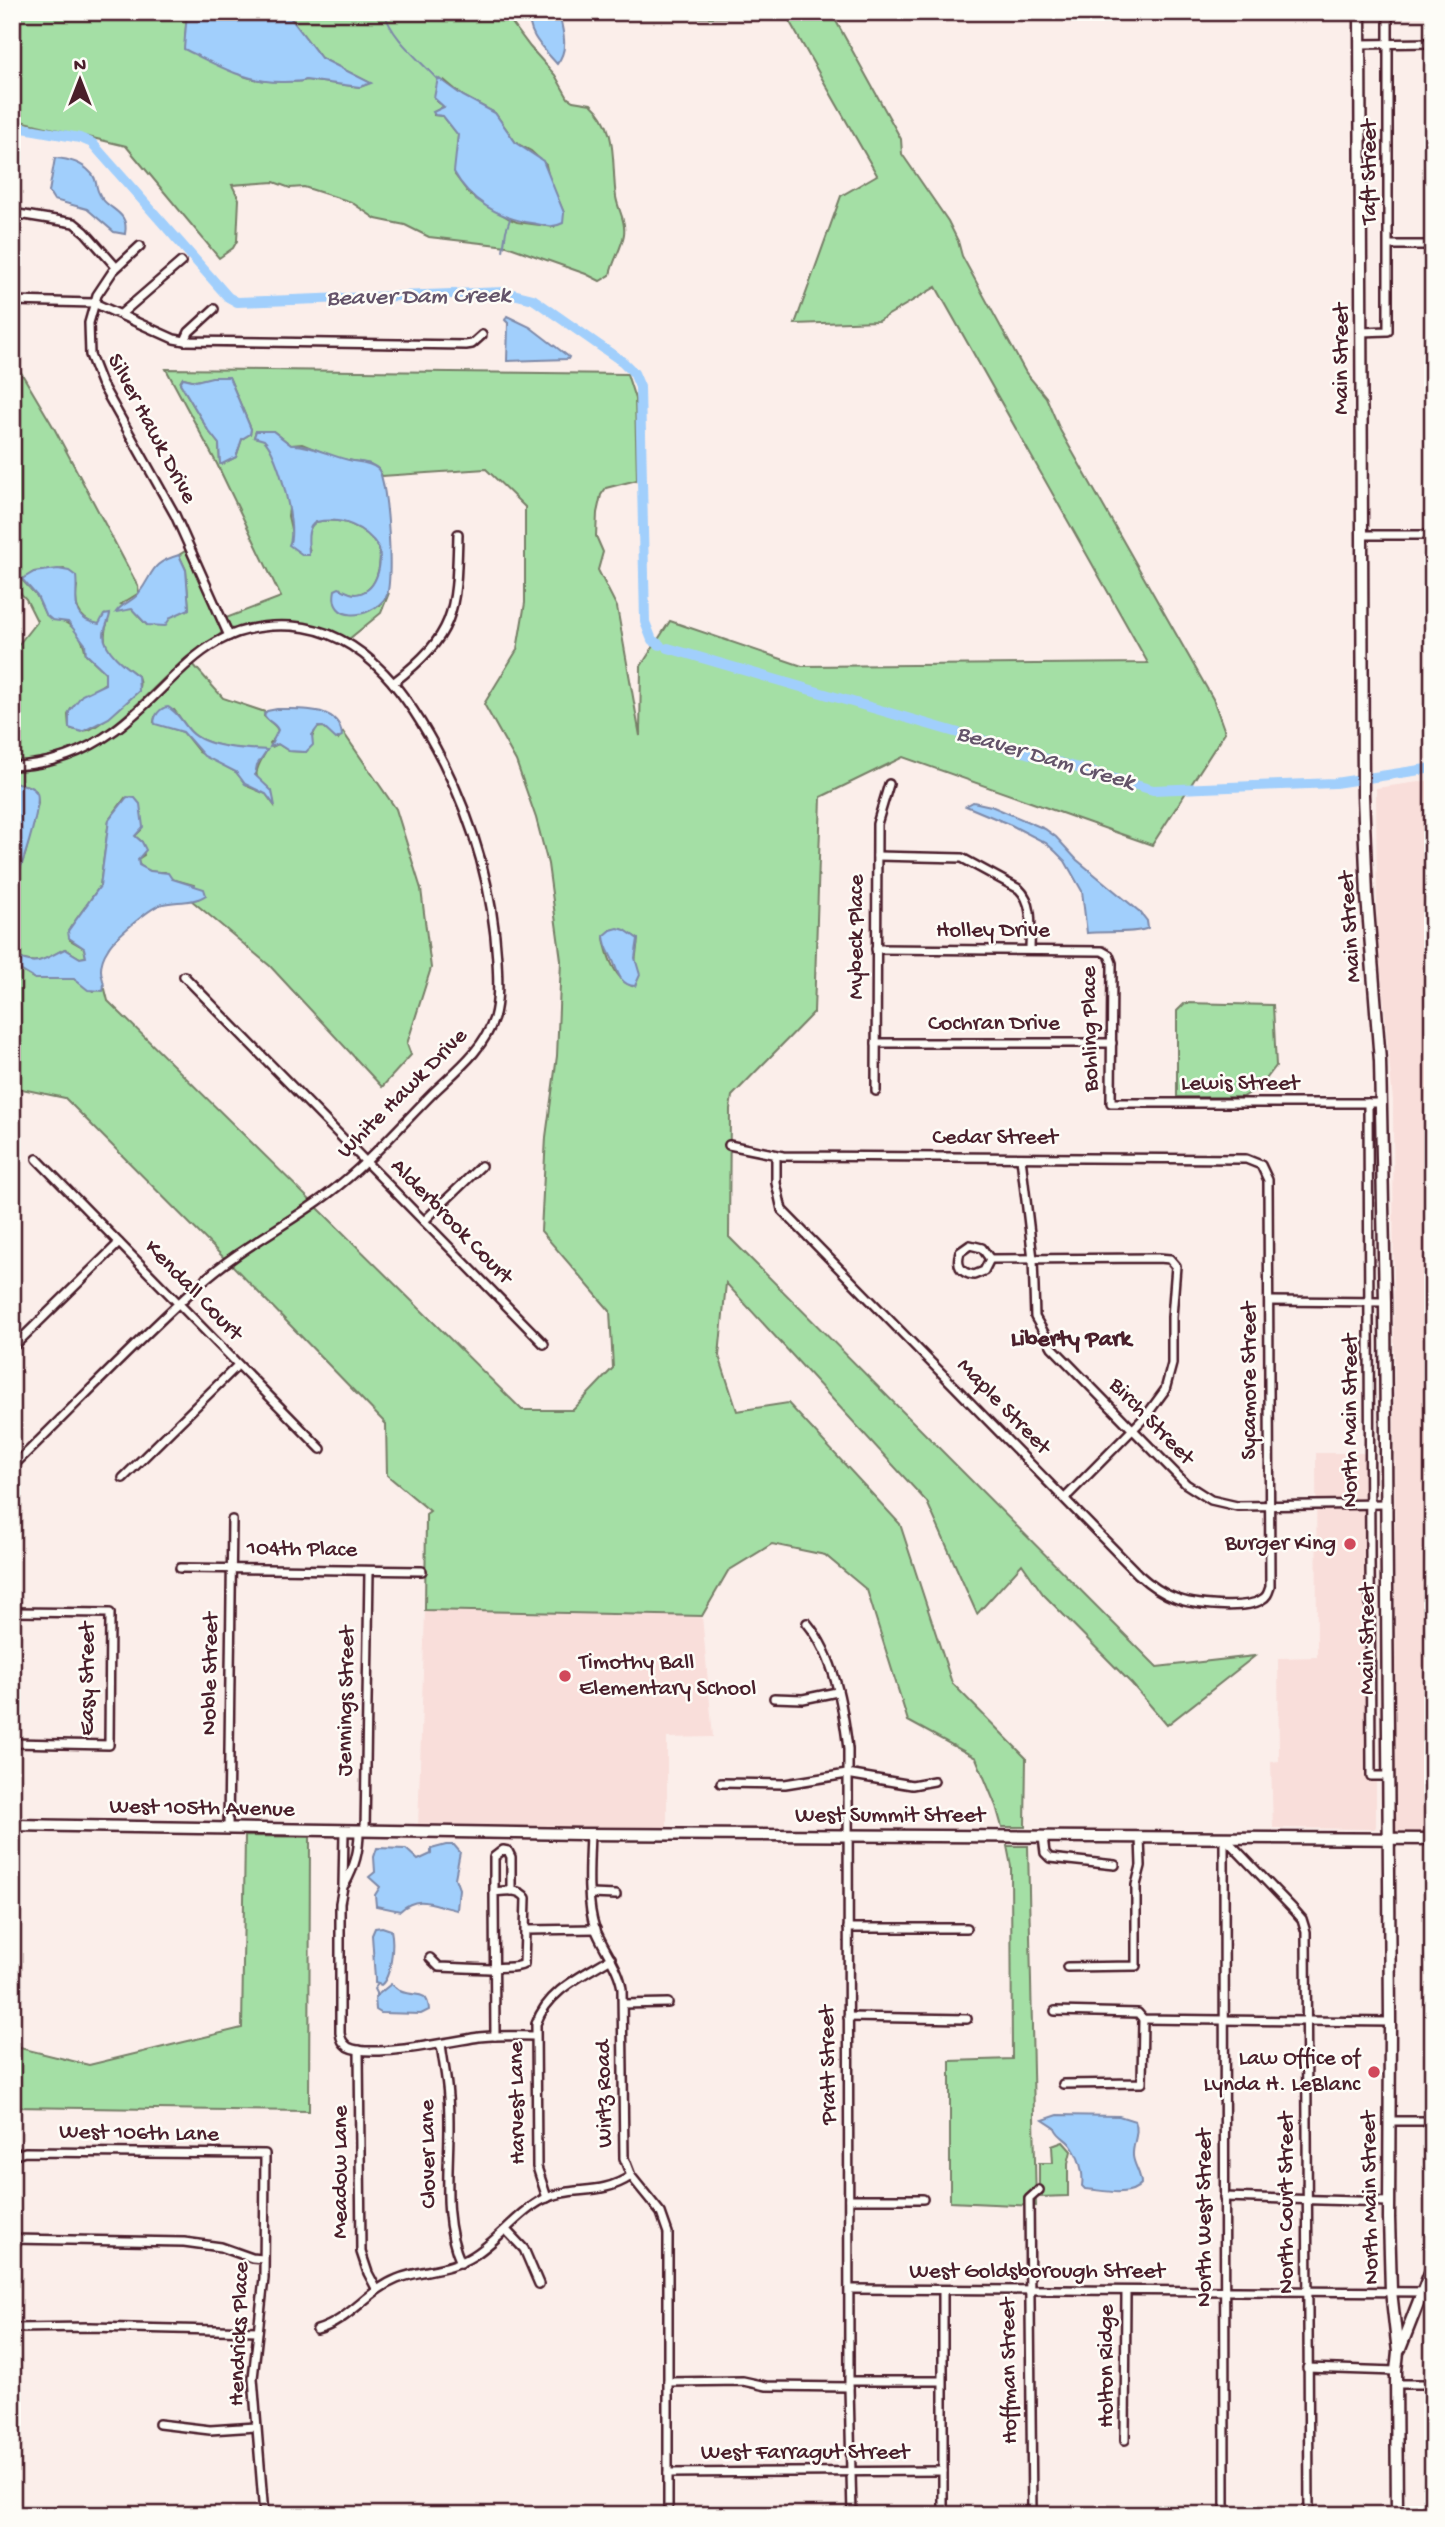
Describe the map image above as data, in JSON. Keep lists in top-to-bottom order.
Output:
{
  "streets": {
    "main road": [
      "Main Street",
      "North Main Street",
      "West 105th Avenue",
      "West Summit Street"
    ],
    "street": [
      "Taft Street",
      "Silver Hawk Drive",
      "Holley Drive",
      "Mybeck Place",
      "Cochran Drive",
      "Bohling Place",
      "Lewis Street",
      "White Hawk Drive",
      "Cedar Street",
      "Alderbrook Court",
      "Kendall Court",
      "Sycamore Street",
      "Maple Street",
      "Birch Street",
      "104th Place",
      "Noble Street",
      "Easy Street",
      "Jennings Street",
      "Pratt Street",
      "Wirtz Road",
      "Harvest Lane",
      "West 106th Lane",
      "Clover Lane",
      "Meadow Lane",
      "North Court Street",
      "North West Street",
      "West Goldsborough Street",
      "Hendricks Place",
      "Holton Ridge",
      "Hoffman Street",
      "West Farragut Street"
    ]
  },
  "crossings": [
    ["Taft Street", "Main Street"],
    ["Main Street", "North Main Street"],
    ["Main Street", "Birch Street"],
    ["Main Street", "West Summit Street"],
    ["Silver Hawk Drive", "White Hawk Drive"],
    ["Holley Drive", "Mybeck Place"],
    ["Holley Drive", "Bohling Place"],
    ["Mybeck Place", "Cochran Drive"],
    ["Cochran Drive", "Bohling Place"],
    ["Bohling Place", "Lewis Street"],
    ["Lewis Street", "North Main Street"],
    ["White Hawk Drive", "Alderbrook Court"],
    ["White Hawk Drive", "Kendall Court"],
    ["Cedar Street", "Sycamore Street"],
    ["Cedar Street", "Maple Street"],
    ["Cedar Street", "Birch Street"],
    ["Sycamore Street", "Maple Street"],
    ["Sycamore Street", "Birch Street"],
    ["North Main Street", "Birch Street"],
    ["North Main Street", "West Summit Street"],
    ["North Main Street", "West Goldsborough Street"],
    ["104th Place", "Noble Street"],
    ["104th Place", "Jennings Street"],
    ["Noble Street", "West 105th Avenue"],
    ["Jennings Street", "West 105th Avenue"],
    ["West 105th Avenue", "West Summit Street"],
    ["West Summit Street", "Pratt Street"],
    ["West Summit Street", "Wirtz Road"],
    ["West Summit Street", "North Court Street"],
    ["West Summit Street", "North West Street"],
    ["Pratt Street", "West Goldsborough Street"],
    ["Pratt Street", "West Farragut Street"],
    ["Wirtz Road", "Harvest Lane"],
    ["Wirtz Road", "West Farragut Street"],
    ["West 106th Lane", "Hendricks Place"],
    ["North Court Street", "North West Street"],
    ["North Court Street", "West Goldsborough Street"],
    ["North West Street", "West Goldsborough Street"],
    ["West Goldsborough Street", "Holton Ridge"],
    ["West Goldsborough Street", "Hoffman Street"]
  ],
  "districts": ["Liberty Park"],
  "water": ["Beaver Dam Creek"],
  "places": ["Burger King", "Timothy Ball Elementary School", "Law Office of Lynda H. LeBlanc"],
  "north": "top"
}
